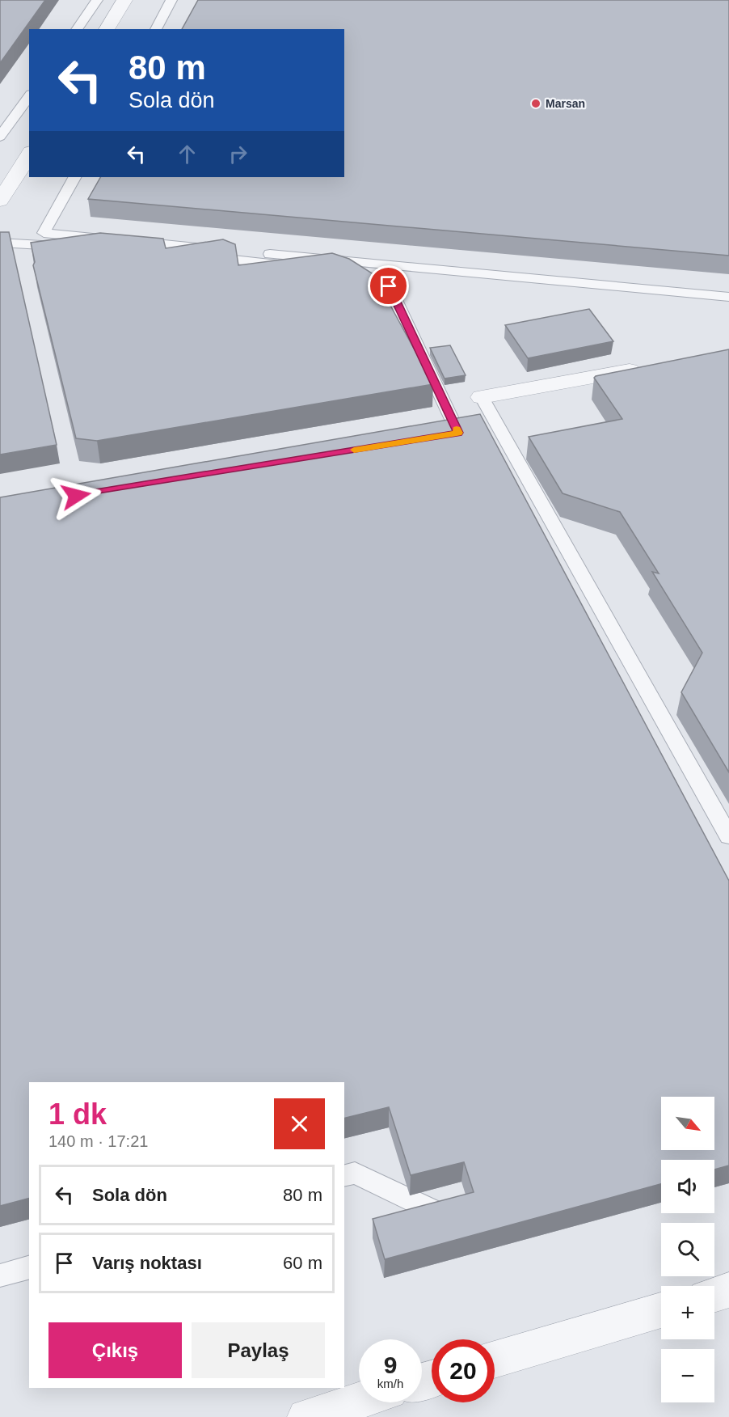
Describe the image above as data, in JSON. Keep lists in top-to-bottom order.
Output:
{
  "places": ["Marsan"],
  "north": "bottom right",
  "page": {
    "turn": ["80 m", "Sola dön"],
    "heading": ["1 dk", "140 m · 17:21"],
    "map_buttons": ["+", "−"],
    "list": [
      {
        "name": "Sola dön",
        "value": "80 m"
      },
      {
        "name": "Varış noktası",
        "value": "60 m"
      }
    ],
    "buttons": ["Çıkış", "Paylaş"],
    "speed": "9 km/h",
    "limit": "20"
  }
}
